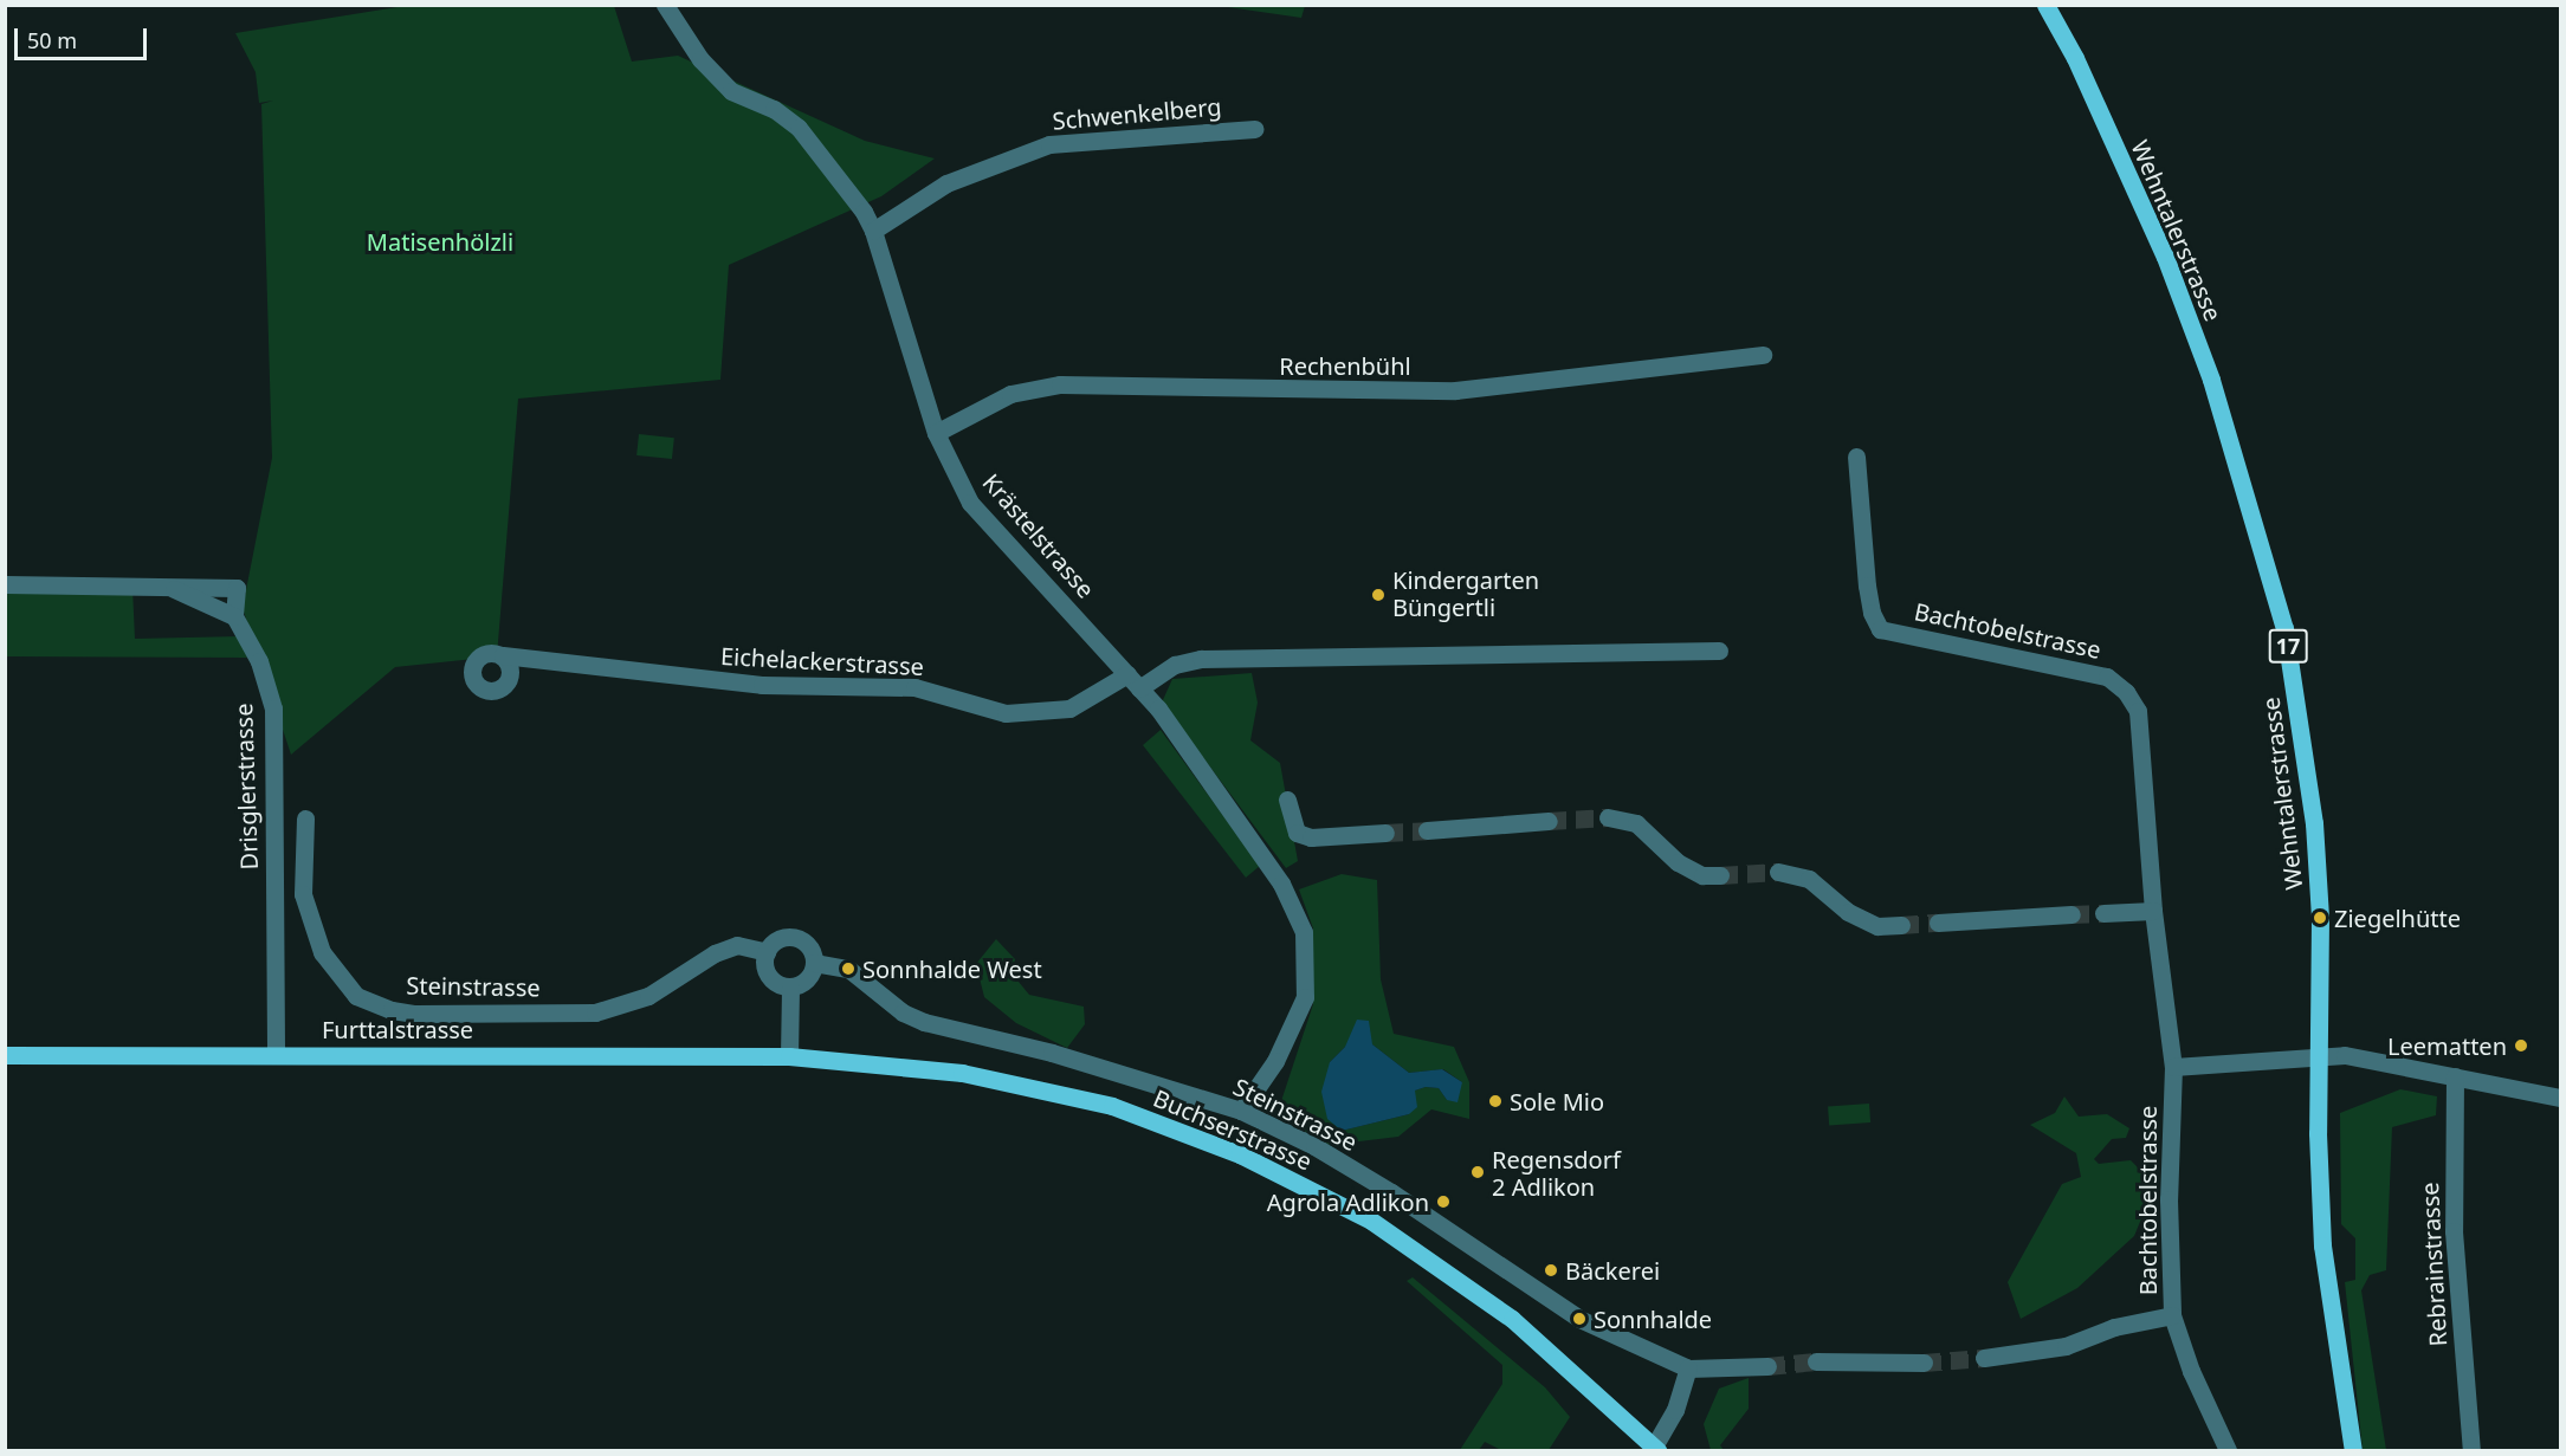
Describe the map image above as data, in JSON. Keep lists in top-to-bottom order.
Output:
{
  "streets": {
    "main road": [
      "Wehntalerstrasse",
      "17",
      "Furttalstrasse",
      "Buchserstrasse"
    ],
    "street": [
      "Schwenkelberg",
      "Rechenbühl",
      "Krästelstrasse",
      "Bachtobelstrasse",
      "Eichelackerstrasse",
      "Drisglerstrasse",
      "Steinstrasse",
      "Rebrainstrasse"
    ]
  },
  "crossings": [
    ["Schwenkelberg", "Krästelstrasse"],
    ["Rechenbühl", "Krästelstrasse"],
    ["Krästelstrasse", "Eichelackerstrasse"],
    ["Krästelstrasse", "Steinstrasse"],
    ["Drisglerstrasse", "Furttalstrasse"],
    ["Furttalstrasse", "Buchserstrasse"]
  ],
  "parks": ["Matisenhölzli"],
  "places": [
    "Kindergarten Büngertli",
    "Ziegelhütte",
    "Sonnhalde West",
    "Leematten",
    "Sole Mio",
    "Regensdorf 2 Adlikon",
    "Agrola Adlikon",
    "Bäckerei",
    "Sonnhalde"
  ],
  "scale_bar": "50 m"
}
